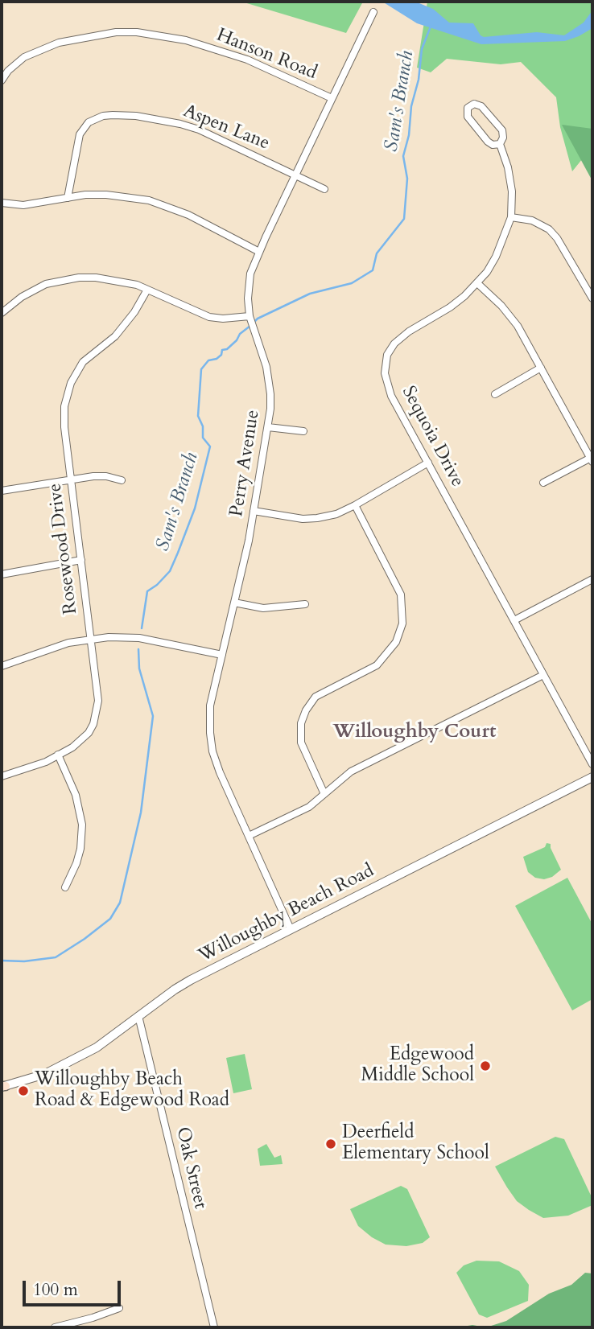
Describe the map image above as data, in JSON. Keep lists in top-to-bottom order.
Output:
{
  "streets": {
    "street": [
      "Hanson Road",
      "Aspen Lane",
      "Sequoia Drive",
      "Perry Avenue",
      "Rosewood Drive",
      "Willoughby Beach Road",
      "Oak Street"
    ]
  },
  "crossings": [
    ["Hanson Road", "Perry Avenue"],
    ["Aspen Lane", "Perry Avenue"],
    ["Perry Avenue", "Willoughby Beach Road"],
    ["Willoughby Beach Road", "Oak Street"]
  ],
  "districts": ["Willoughby Court"],
  "water": ["Sam's Branch"],
  "places": ["Edgewood Middle School", "Willoughby Beach Road & Edgewood Road", "Deerfield Elementary School"],
  "scale_bar": "100 m"
}
